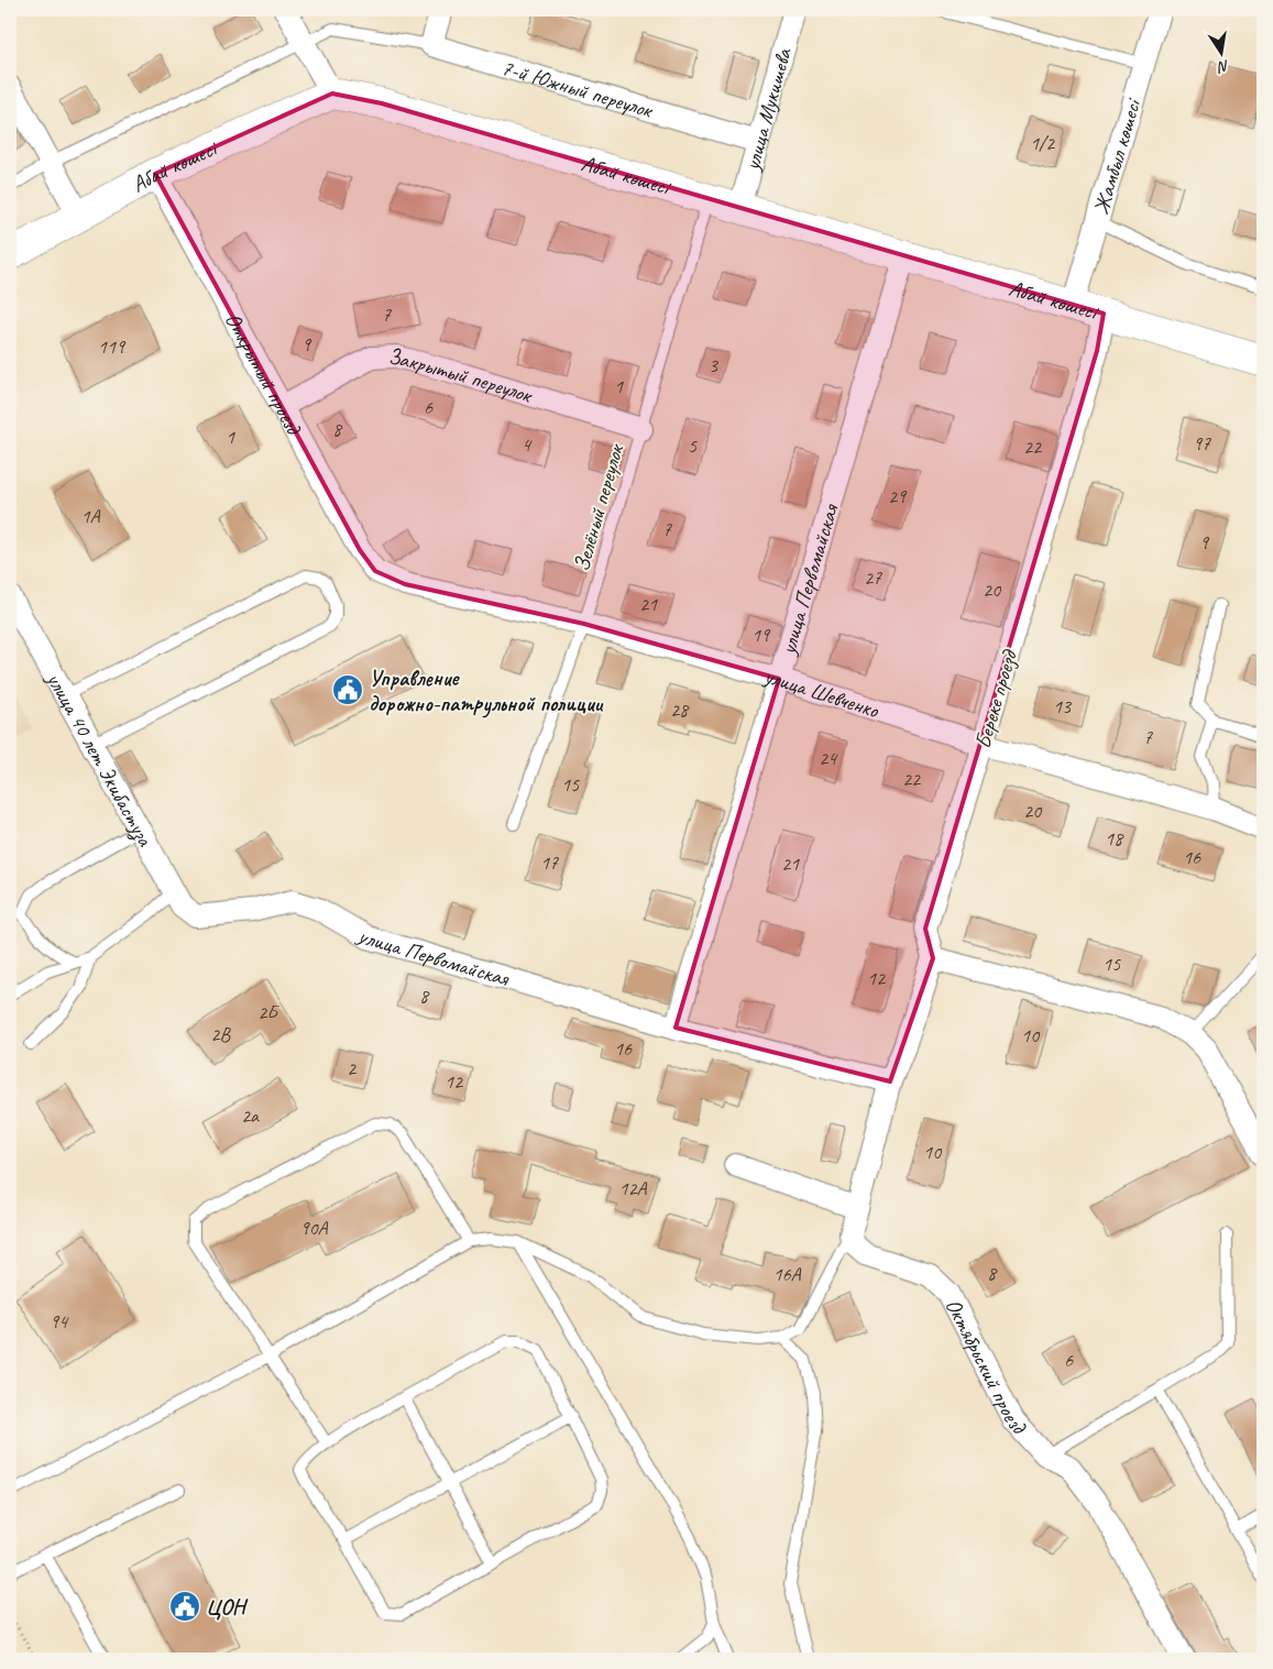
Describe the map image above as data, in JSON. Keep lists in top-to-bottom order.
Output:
{
  "streets": {
    "street": [
      "7-й Южный переулок",
      "улица Мукишева",
      "Жамбыл көшесі",
      "Абай көшесі",
      "Открытый проезд",
      "Закрытый переулок",
      "улица Первомайская",
      "улица Шевченко",
      "Береке проезд",
      "улица 40 лет Экибастуза",
      "Октябрьский проезд"
    ],
    "lane": ["Зелёный переулок"]
  },
  "crossings": [
    ["7-й Южный переулок", "улица Мукишева"],
    ["улица Мукишева", "Абай көшесі"],
    ["Жамбыл көшесі", "Абай көшесі"],
    ["Абай көшесі", "Открытый проезд"],
    ["Абай көшесі", "Зелёный переулок"],
    ["Абай көшесі", "улица Первомайская"],
    ["Абай көшесі", "Береке проезд"],
    ["Открытый проезд", "Закрытый переулок"],
    ["Открытый проезд", "улица Шевченко"],
    ["Закрытый переулок", "Зелёный переулок"],
    ["Зелёный переулок", "улица Шевченко"],
    ["улица Первомайская", "улица Шевченко"],
    ["улица Первомайская", "улица 40 лет Экибастуза"],
    ["улица Шевченко", "Береке проезд"]
  ],
  "places": {
    "public building": ["Управление дорожно-патрульной полиции", "ЦОН"]
  },
  "house_numbers": [
    "1/2",
    "7",
    "9",
    "119",
    "3",
    "1",
    "6",
    "8",
    "1",
    "97",
    "4",
    "5",
    "22",
    "29",
    "1А",
    "7",
    "9",
    "27",
    "20",
    "21",
    "19",
    "13",
    "28",
    "7",
    "24",
    "22",
    "15",
    "20",
    "18",
    "16",
    "17",
    "21",
    "15",
    "12",
    "8",
    "2Б",
    "2В",
    "10",
    "16",
    "2",
    "12",
    "2а",
    "10",
    "12А",
    "90А",
    "8",
    "16А",
    "94",
    "6"
  ],
  "north": "bottom"
}
